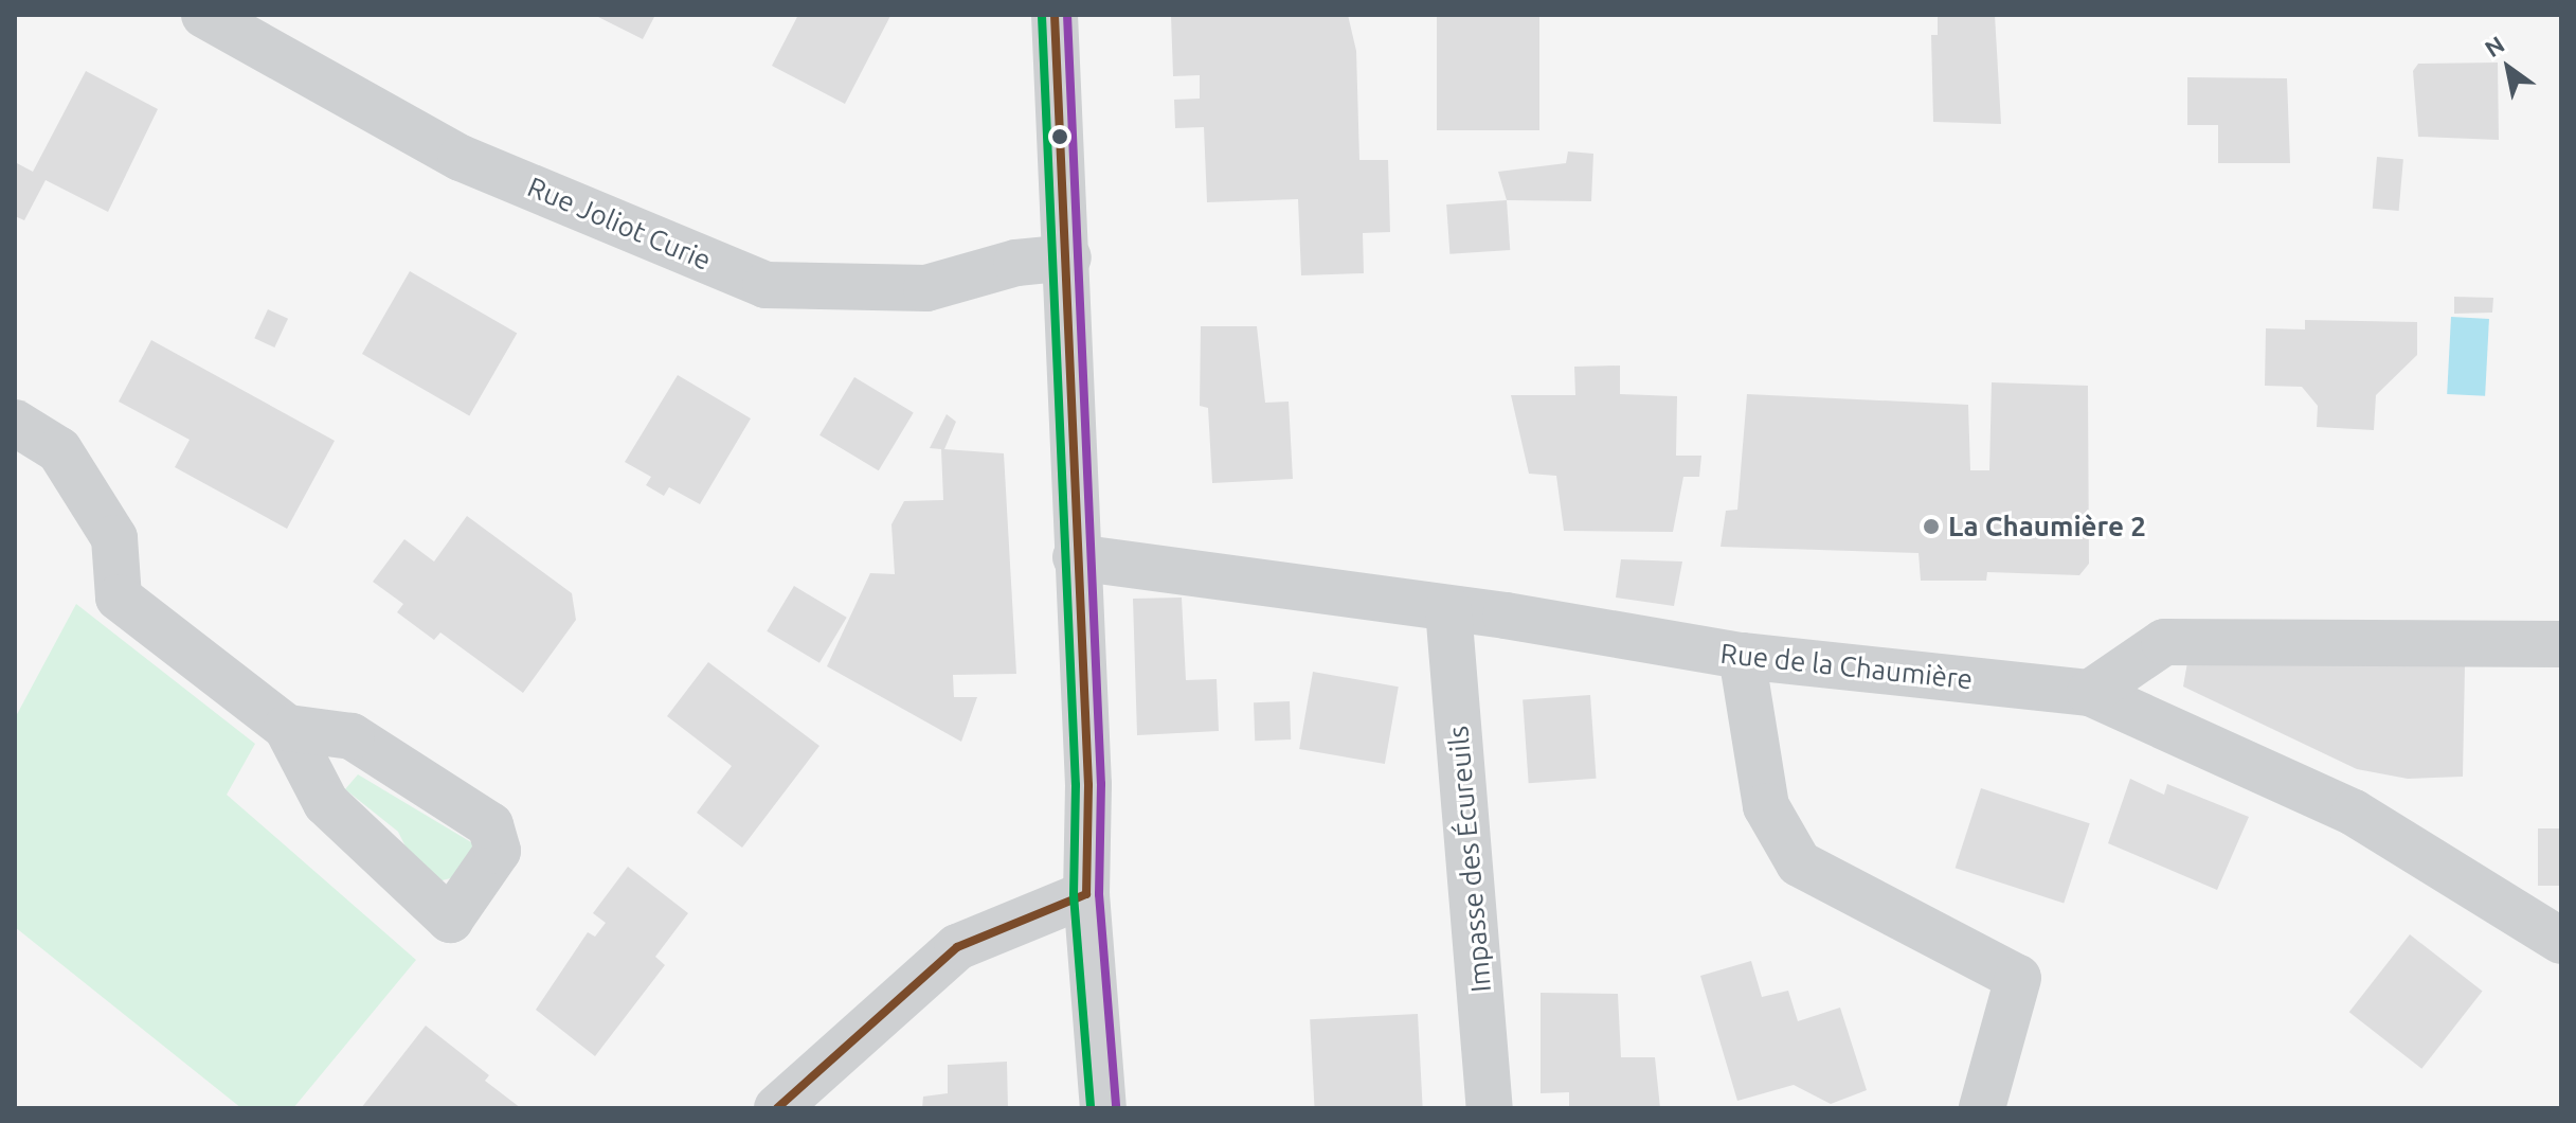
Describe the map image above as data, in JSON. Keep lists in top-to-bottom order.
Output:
{
  "streets": {
    "street": ["Rue Joliot Curie", "Rue de la Chaumière", "Impasse des Écureuils"]
  },
  "crossings": [
    ["Rue de la Chaumière", "Impasse des Écureuils"]
  ],
  "places": ["La Chaumière 2"],
  "north": "top left"
}
